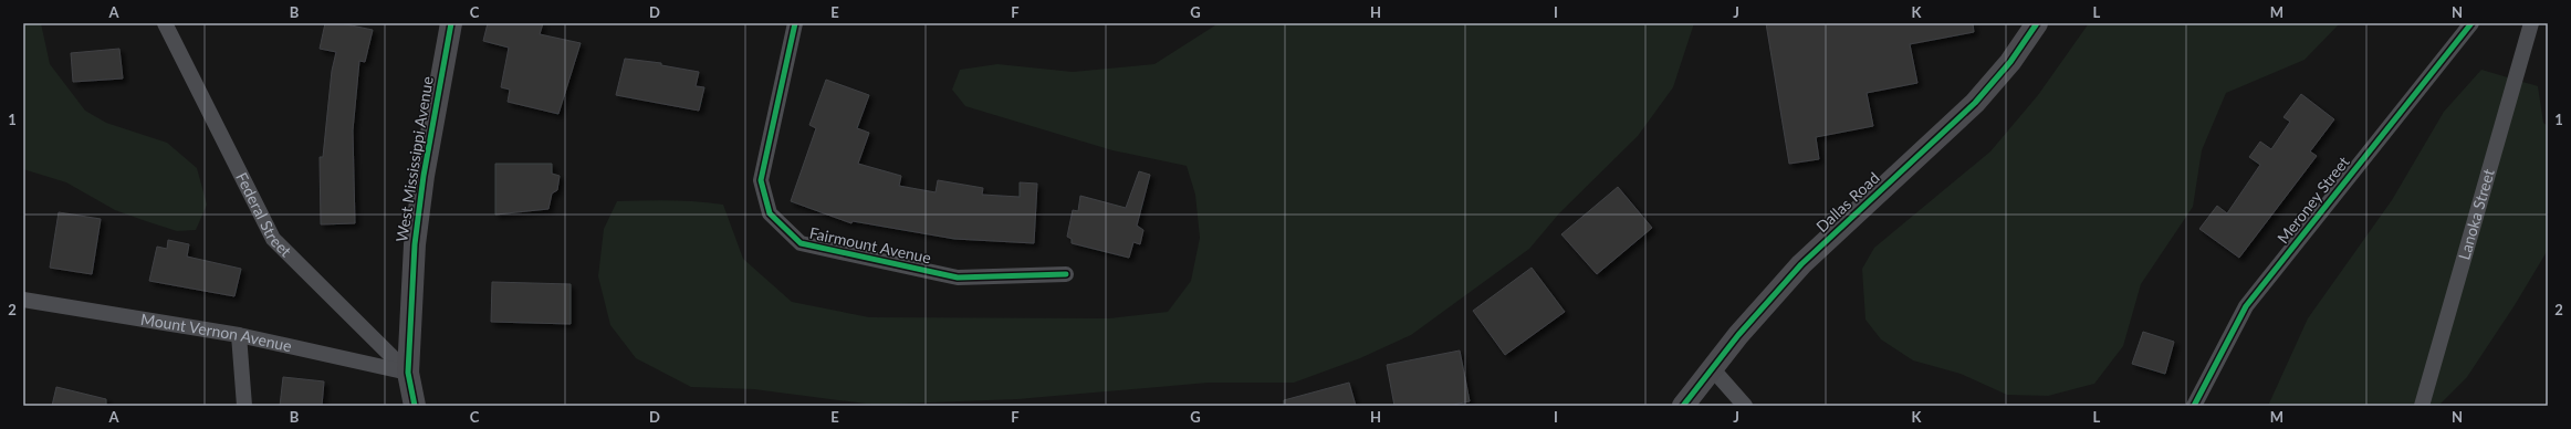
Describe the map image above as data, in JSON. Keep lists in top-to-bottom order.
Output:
{
  "streets": {
    "street": [
      "West Mississippi Avenue",
      "Meroney Street",
      "Dallas Road",
      "Federal Street",
      "Lanoka Street",
      "Fairmount Avenue",
      "Mount Vernon Avenue"
    ]
  },
  "crossings": [
    ["West Mississippi Avenue", "Federal Street"],
    ["West Mississippi Avenue", "Mount Vernon Avenue"],
    ["Federal Street", "Mount Vernon Avenue"]
  ],
  "grid": {
    "columns": [
      "A",
      "B",
      "C",
      "D",
      "E",
      "F",
      "G",
      "H",
      "I",
      "J",
      "K",
      "L",
      "M",
      "N"
    ],
    "rows": ["1", "2"]
  }
}
